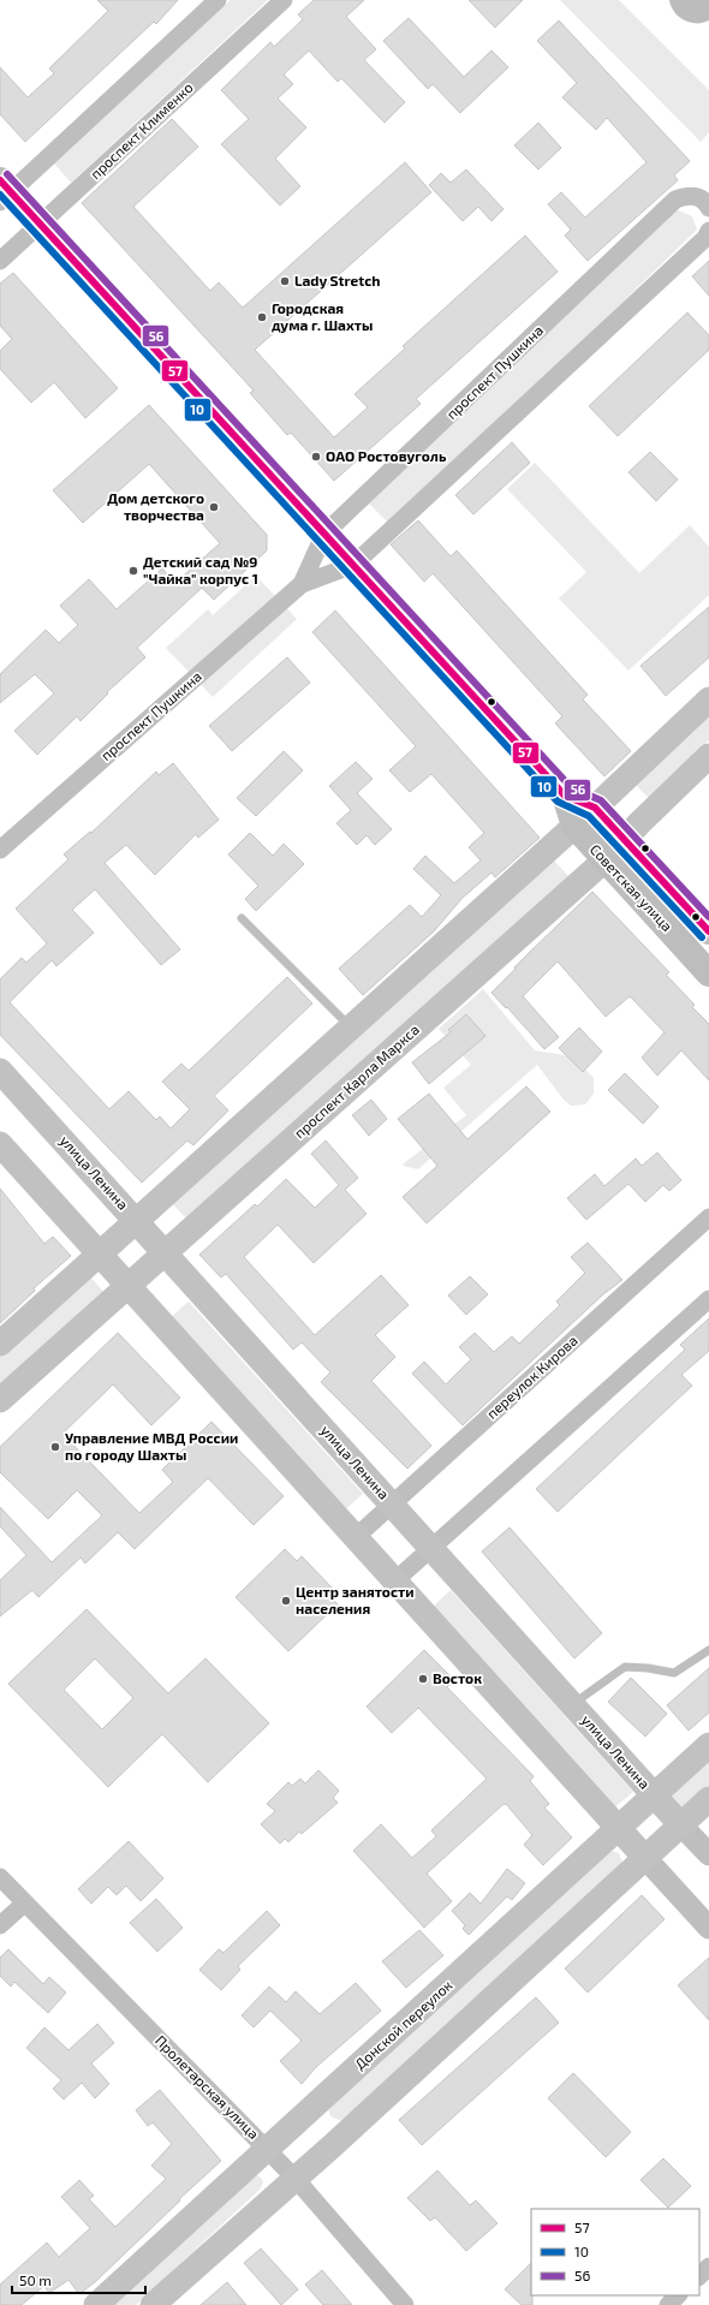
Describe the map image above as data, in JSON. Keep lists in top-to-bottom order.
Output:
{
  "streets": {
    "main road": [
      "Советская улица",
      "проспект Карла Маркса",
      "улица Ленина",
      "Донской переулок"
    ],
    "street": [
      "проспект Клименко",
      "проспект Пушкина",
      "переулок Кирова",
      "Пролетарская улица"
    ]
  },
  "crossings": [
    ["проспект Клименко", "Советская улица"],
    ["проспект Пушкина", "Советская улица"],
    ["Советская улица", "проспект Карла Маркса"],
    ["проспект Карла Маркса", "улица Ленина"],
    ["улица Ленина", "переулок Кирова"],
    ["улица Ленина", "Донской переулок"],
    ["Донской переулок", "Пролетарская улица"]
  ],
  "places": [
    "Lady Stretch",
    "Городская дума г. Шахты",
    "ОАО Ростовуголь",
    "Дом детского творчества",
    "Детский сад №9 \"Чайка\" корпус 1",
    "Управление МВД России по городу Шахты",
    "Центр занятости населения",
    "Восток"
  ],
  "lines": ["transit line 56", "transit line 57", "transit line 10"],
  "legend": ["57", "10", "56"],
  "scale_bar": "50 m"
}
